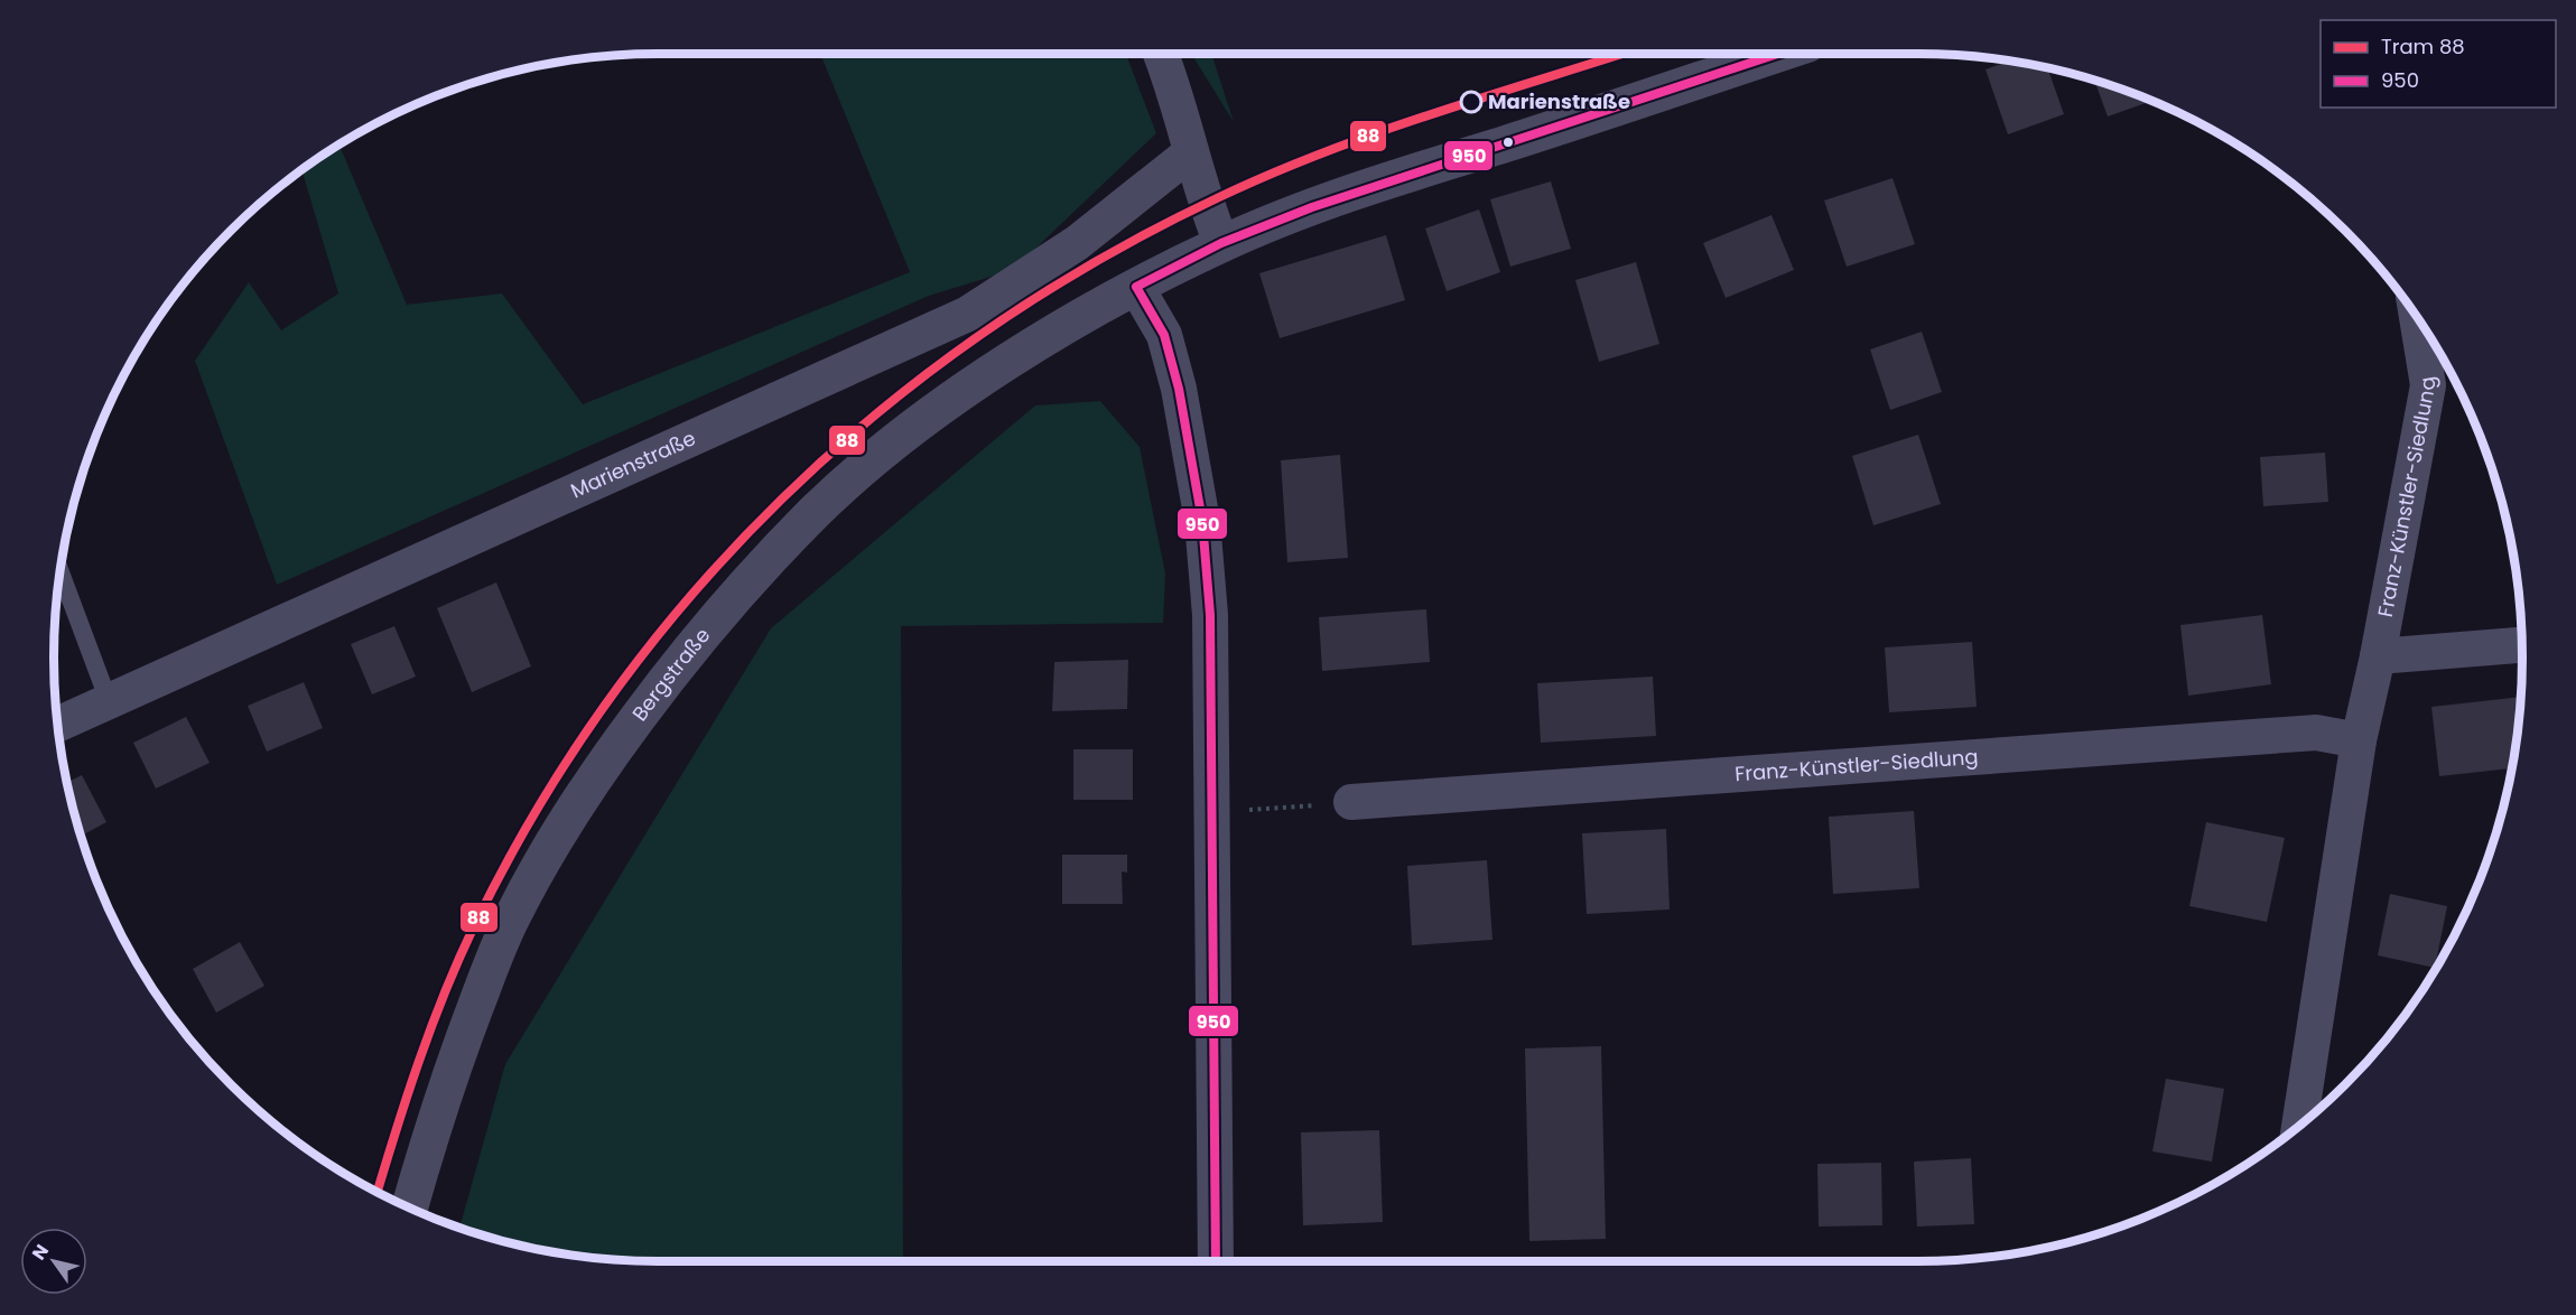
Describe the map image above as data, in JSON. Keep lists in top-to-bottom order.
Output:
{
  "streets": {
    "street": ["Marienstraße", "Franz-Künstler-Siedlung", "Bergstraße"]
  },
  "places": ["Marienstraße"],
  "lines": ["tram line 88", "transit line 950"],
  "legend": ["Tram 88", "950"],
  "north": "top left"
}
